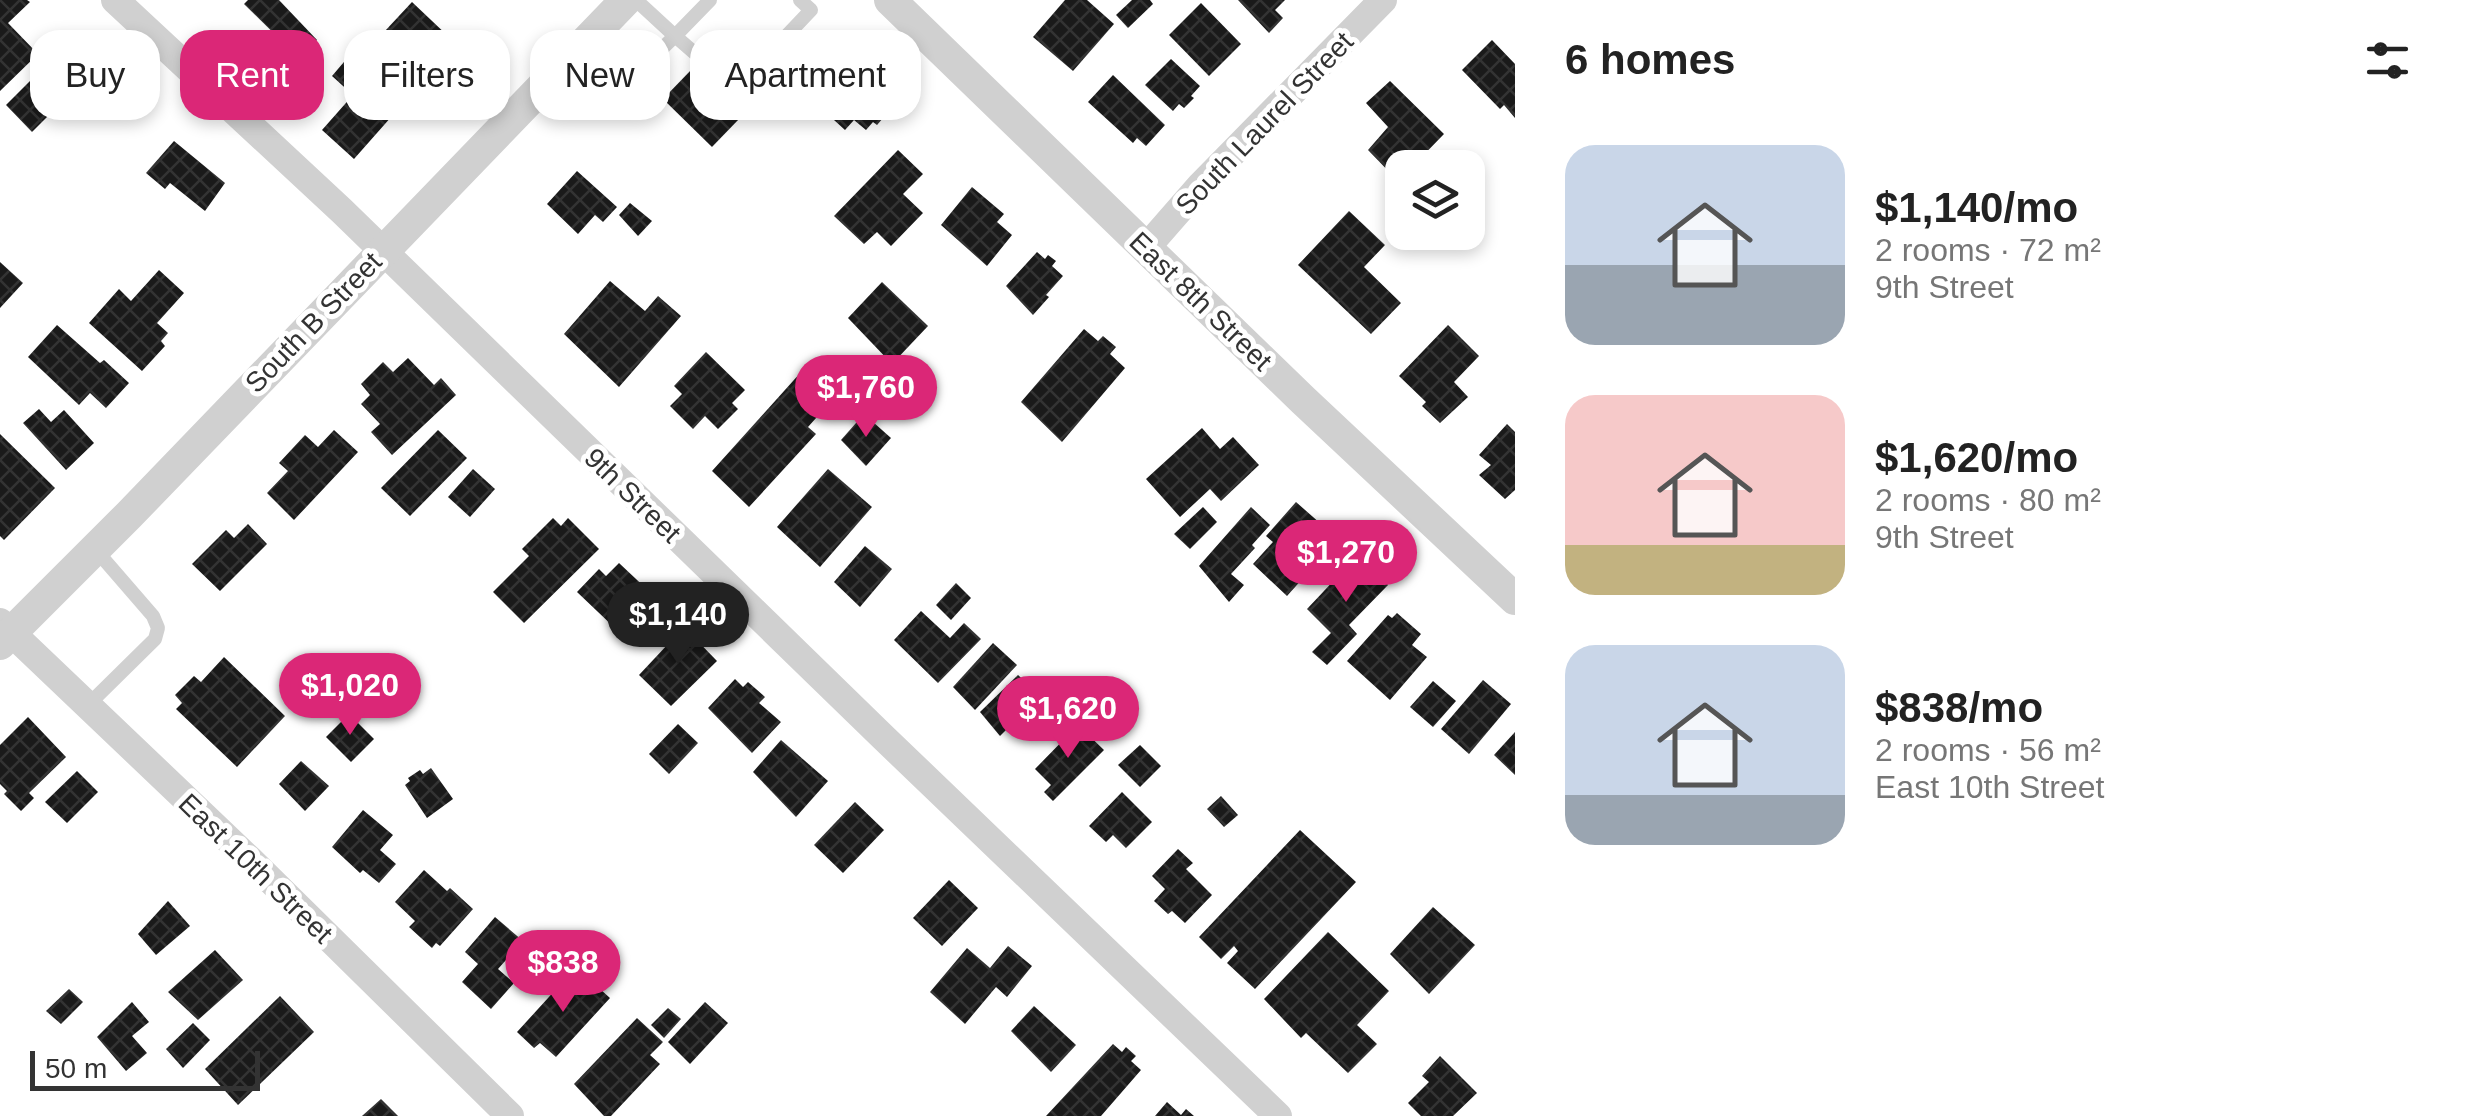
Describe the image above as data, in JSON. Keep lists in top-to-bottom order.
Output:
{
  "streets": {
    "street": [
      "South Laurel Street",
      "East 8th Street",
      "South B Street",
      "9th Street",
      "East 10th Street"
    ]
  },
  "crossings": [
    ["South Laurel Street", "East 8th Street"],
    ["South B Street", "9th Street"],
    ["South B Street", "East 10th Street"]
  ],
  "scale_bar": "50 m",
  "page": {
    "heading": "6 homes",
    "chip": [
      "Buy",
      "Rent",
      "Filters",
      "New",
      "Apartment"
    ],
    "list": [
      {
        "name": "$1,140/mo",
        "note": "2 rooms · 72 m² · 9th Street"
      },
      {
        "name": "$1,620/mo",
        "note": "2 rooms · 80 m² · 9th Street"
      },
      {
        "name": "$838/mo",
        "note": "2 rooms · 56 m² · East 10th Street"
      }
    ],
    "price": [
      "$1,760",
      "$1,270",
      "$1,140",
      "$1,020",
      "$1,620",
      "$838"
    ],
    "scale": "50 m"
  }
}
